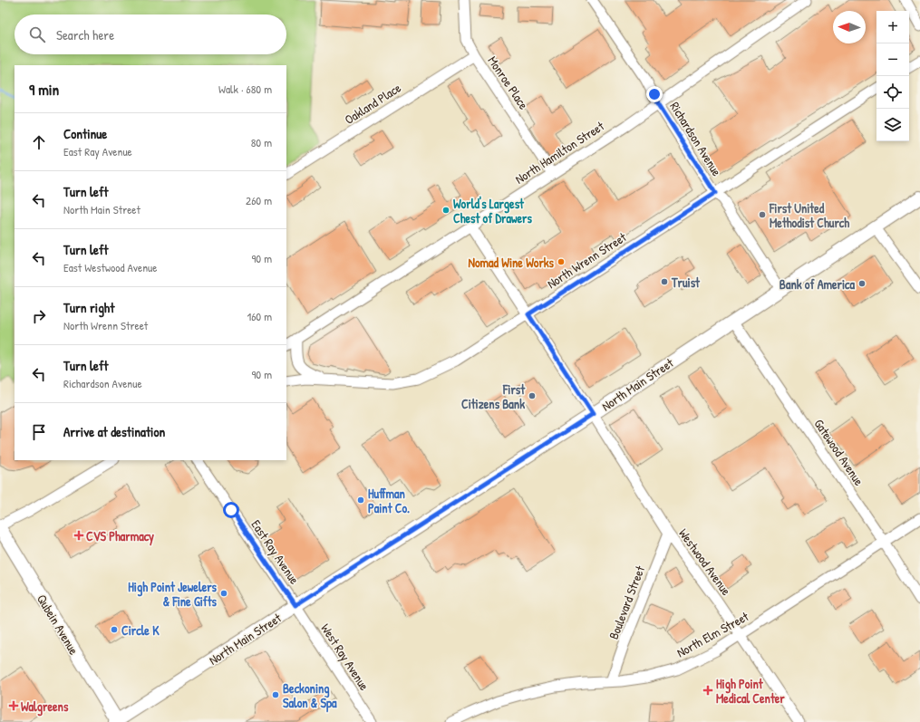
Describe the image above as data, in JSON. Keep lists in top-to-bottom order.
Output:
{
  "streets": {
    "main road": ["North Main Street", "Qubein Avenue"],
    "street": [
      "Monroe Place",
      "Oakland Place",
      "Richardson Avenue",
      "North Hamilton Street",
      "North Wrenn Street",
      "Gatewood Avenue",
      "East Ray Avenue",
      "Westwood Avenue",
      "Boulevard Street",
      "North Elm Street",
      "West Ray Avenue"
    ]
  },
  "crossings": [
    ["Monroe Place", "Oakland Place"],
    ["Monroe Place", "North Hamilton Street"],
    ["Richardson Avenue", "North Hamilton Street"],
    ["Richardson Avenue", "North Wrenn Street"],
    ["Richardson Avenue", "North Main Street"],
    ["North Hamilton Street", "Westwood Avenue"],
    ["North Wrenn Street", "Westwood Avenue"],
    ["North Main Street", "Gatewood Avenue"],
    ["North Main Street", "East Ray Avenue"],
    ["North Main Street", "Westwood Avenue"],
    ["North Main Street", "Qubein Avenue"],
    ["North Main Street", "West Ray Avenue"],
    ["Gatewood Avenue", "North Elm Street"],
    ["East Ray Avenue", "West Ray Avenue"],
    ["Westwood Avenue", "Boulevard Street"],
    ["Westwood Avenue", "North Elm Street"],
    ["Boulevard Street", "North Elm Street"]
  ],
  "places": {
    "other": [
      "World's Largest Chest of Drawers",
      "First United Methodist Church",
      "Nomad Wine Works",
      "Truist",
      "Bank of America",
      "First Citizens Bank",
      "Huffman Paint Co.",
      "High Point Jewelers & Fine Gifts",
      "Circle K",
      "Beckoning Salon & Spa"
    ],
    "health": ["CVS Pharmacy", "High Point Medical Center", "Walgreens"]
  },
  "north": "left",
  "page": {
    "map_buttons": ["+", "−"],
    "search": "Search here",
    "heading": ["9 min", "Walk · 680 m"],
    "list": [
      ["Continue", "East Ray Avenue", "80 m"],
      ["Turn left", "North Main Street", "260 m"],
      ["Turn left", "East Westwood Avenue", "90 m"],
      ["Turn right", "North Wrenn Street", "160 m"],
      ["Turn left", "Richardson Avenue", "90 m"],
      "Arrive at destination"
    ]
  }
}
